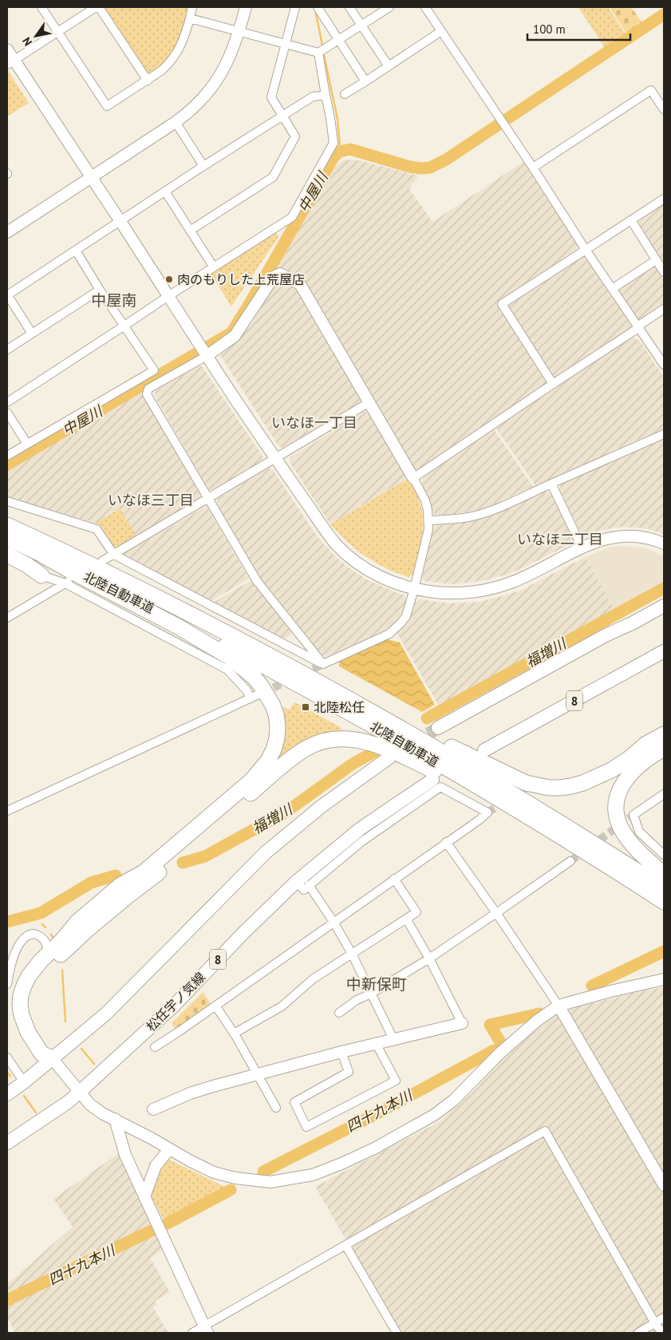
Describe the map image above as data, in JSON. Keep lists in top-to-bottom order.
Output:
{
  "streets": {
    "highway": ["北陸自動車道"],
    "main road": ["8", "松任宇ノ気線"]
  },
  "districts": [
    "中屋南",
    "いなほ一丁目",
    "いなほ三丁目",
    "いなほ二丁目",
    "中新保町"
  ],
  "water": ["中屋川", "福増川", "四十九本川"],
  "places": {
    "other": ["肉のもりした上荒屋店"],
    "transit": ["北陸松任"]
  },
  "scale_bar": "100 m",
  "north": "bottom left"
}
